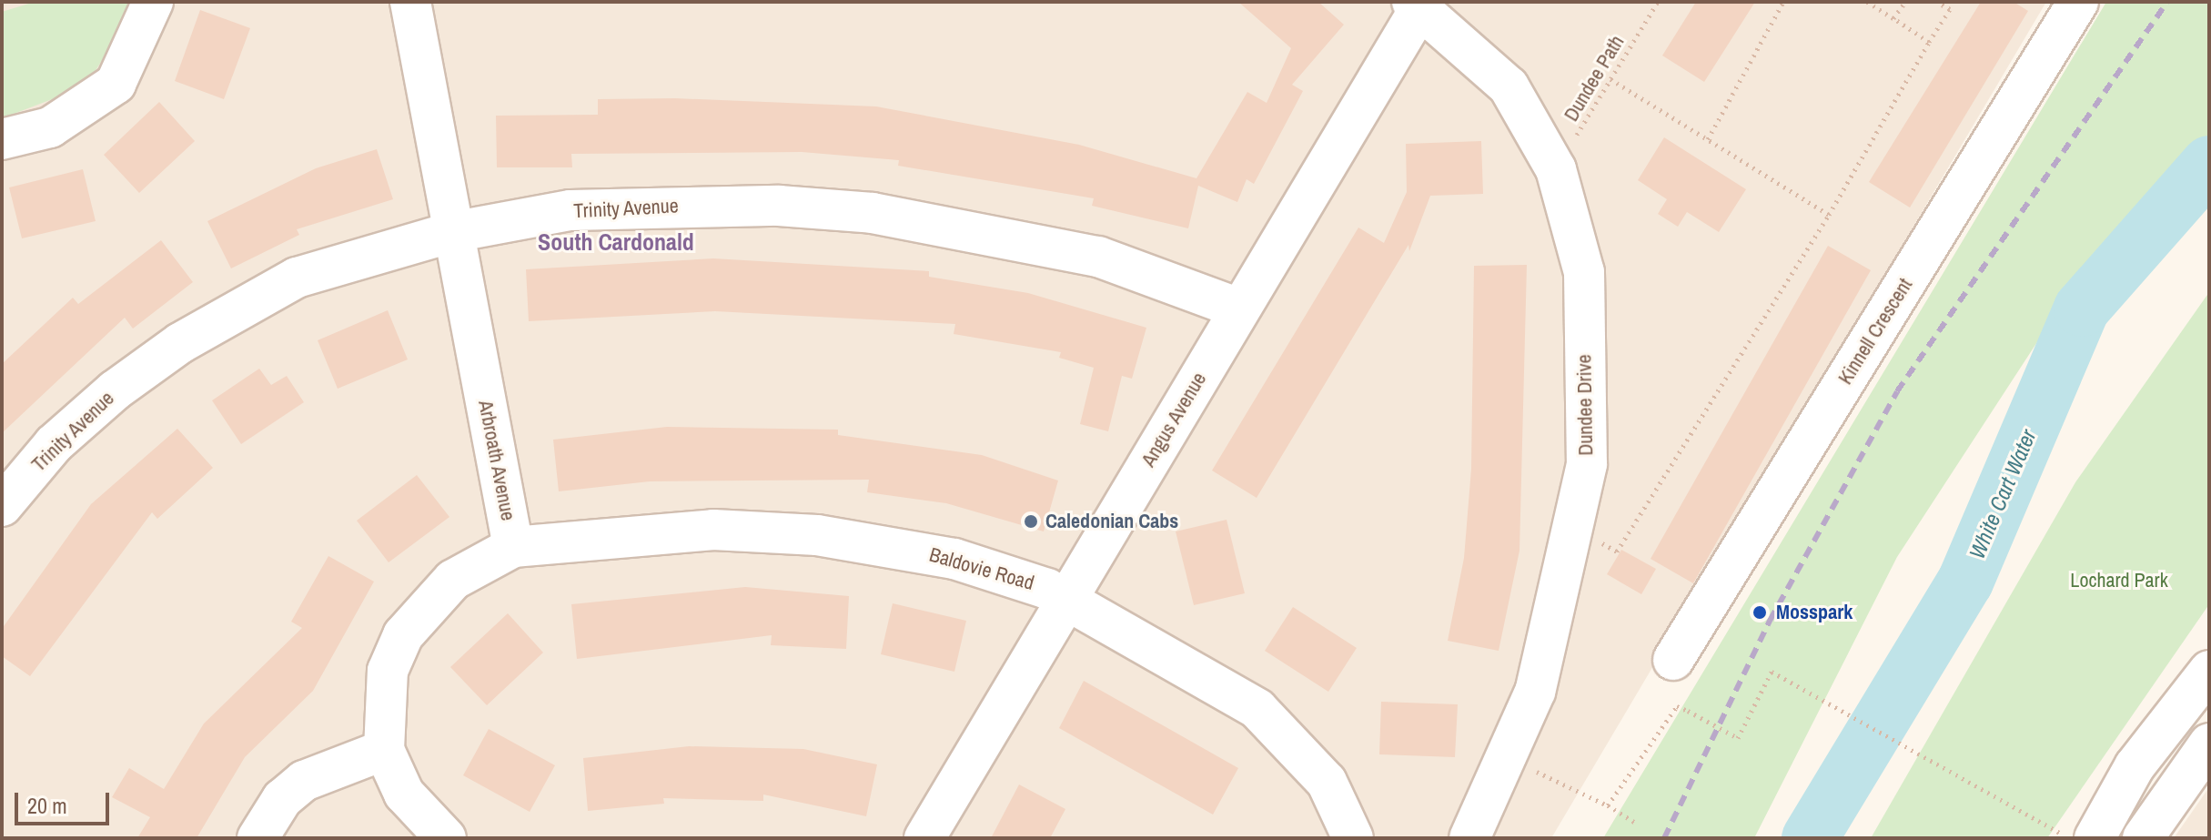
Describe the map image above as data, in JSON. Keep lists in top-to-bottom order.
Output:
{
  "streets": {
    "street": [
      "Trinity Avenue",
      "Kinnell Crescent",
      "Dundee Drive",
      "Angus Avenue",
      "Arbroath Avenue",
      "Baldovie Road"
    ],
    "path": ["Dundee Path"]
  },
  "crossings": [
    ["Dundee Path", "Dundee Drive"],
    ["Trinity Avenue", "Angus Avenue"],
    ["Trinity Avenue", "Arbroath Avenue"],
    ["Dundee Drive", "Angus Avenue"],
    ["Angus Avenue", "Baldovie Road"],
    ["Arbroath Avenue", "Baldovie Road"]
  ],
  "districts": ["South Cardonald"],
  "water": ["White Cart Water"],
  "parks": ["Lochard Park"],
  "places": ["Caledonian Cabs", "Mosspark"],
  "scale_bar": "20 m"
}
